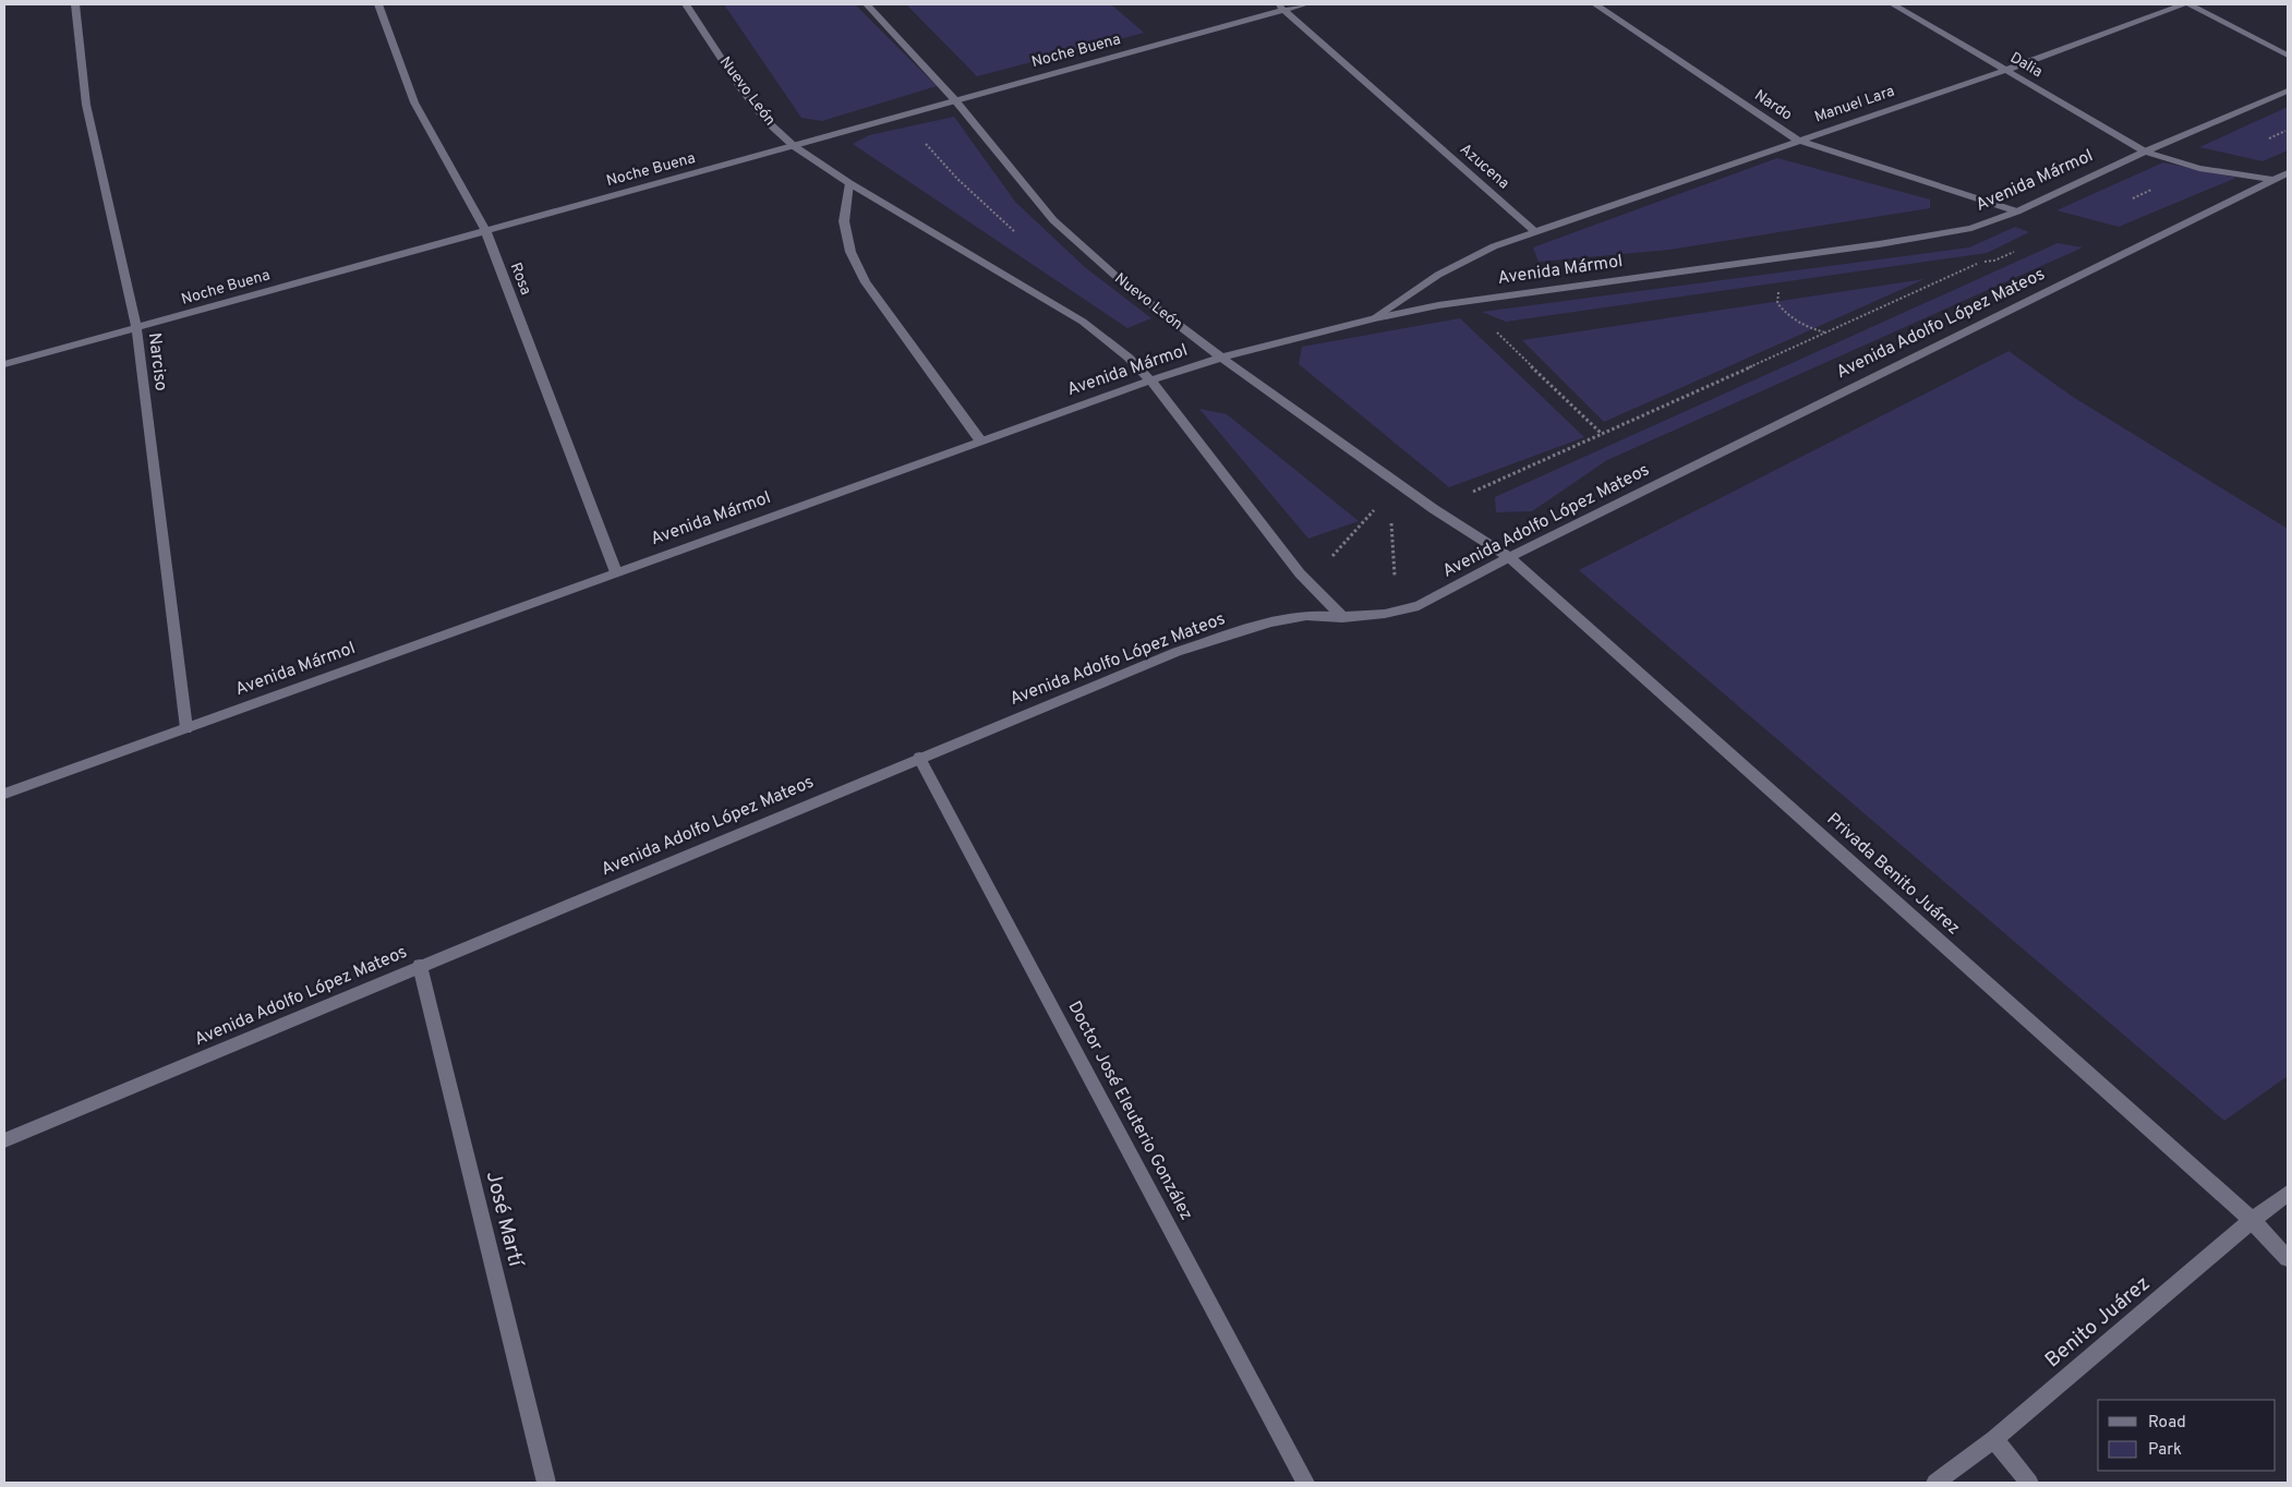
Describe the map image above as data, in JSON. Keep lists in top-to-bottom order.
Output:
{
  "streets": {
    "street": [
      "Noche Buena",
      "Dalia",
      "Nuevo León",
      "Manuel Lara",
      "Nardo",
      "Azucena",
      "Avenida Mármol",
      "Rosa",
      "Avenida Adolfo López Mateos",
      "Narciso",
      "Privada Benito Juárez",
      "Doctor José Eleuterio González",
      "José Martí",
      "Benito Juárez"
    ]
  },
  "crossings": [
    ["Noche Buena", "Nuevo León"],
    ["Noche Buena", "Azucena"],
    ["Noche Buena", "Rosa"],
    ["Noche Buena", "Narciso"],
    ["Dalia", "Manuel Lara"],
    ["Dalia", "Avenida Mármol"],
    ["Dalia", "Avenida Adolfo López Mateos"],
    ["Nuevo León", "Avenida Mármol"],
    ["Nuevo León", "Avenida Adolfo López Mateos"],
    ["Nuevo León", "Privada Benito Juárez"],
    ["Manuel Lara", "Nardo"],
    ["Manuel Lara", "Azucena"],
    ["Nardo", "Avenida Mármol"],
    ["Avenida Mármol", "Rosa"],
    ["Avenida Mármol", "Narciso"],
    ["Avenida Adolfo López Mateos", "Privada Benito Juárez"],
    ["Avenida Adolfo López Mateos", "Doctor José Eleuterio González"],
    ["Avenida Adolfo López Mateos", "José Martí"],
    ["Privada Benito Juárez", "Benito Juárez"]
  ],
  "legend": ["Road", "Park"]
}
